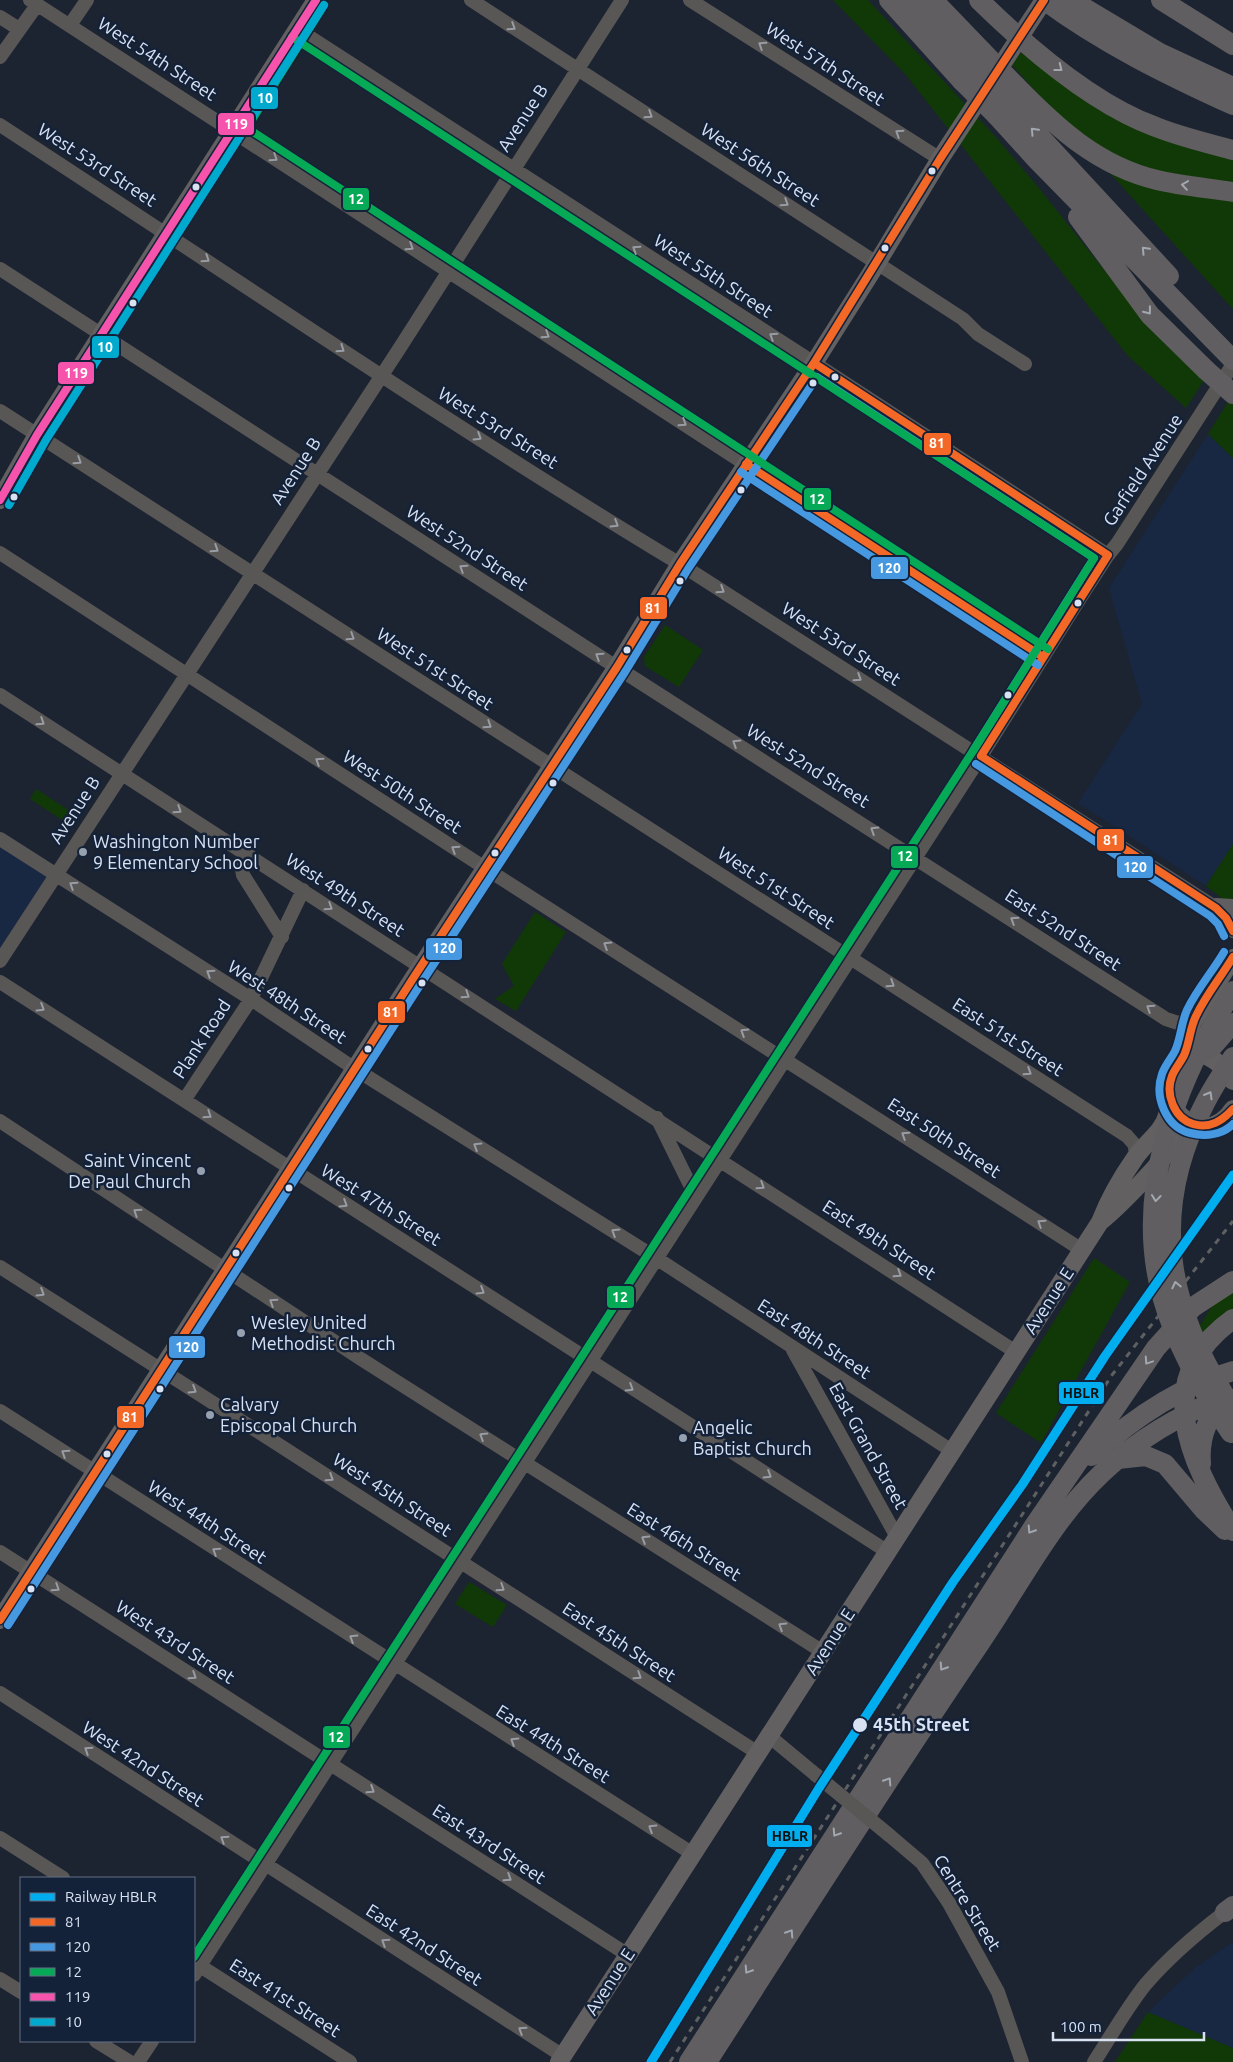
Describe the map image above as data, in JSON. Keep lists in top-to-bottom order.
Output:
{
  "streets": {
    "main road": ["Avenue E"],
    "street": [
      "West 54th Street",
      "West 57th Street",
      "Avenue B",
      "West 53rd Street",
      "West 56th Street",
      "West 55th Street",
      "Garfield Avenue",
      "West 52nd Street",
      "West 51st Street",
      "West 50th Street",
      "West 49th Street",
      "East 52nd Street",
      "West 48th Street",
      "East 51st Street",
      "Plank Road",
      "East 50th Street",
      "West 47th Street",
      "East 49th Street",
      "East 48th Street",
      "East Grand Street",
      "West 45th Street",
      "West 44th Street",
      "East 46th Street",
      "West 43rd Street",
      "East 45th Street",
      "East 44th Street",
      "West 42nd Street",
      "East 43rd Street",
      "Centre Street",
      "East 42nd Street",
      "East 41st Street"
    ]
  },
  "crossings": [
    ["West 54th Street", "Avenue B"],
    ["West 54th Street", "Garfield Avenue"],
    ["Avenue B", "West 53rd Street"],
    ["Avenue B", "West 56th Street"],
    ["Avenue B", "West 55th Street"],
    ["Avenue B", "West 52nd Street"],
    ["Avenue B", "West 51st Street"],
    ["Avenue B", "West 50th Street"],
    ["Avenue B", "West 49th Street"],
    ["Avenue B", "West 48th Street"],
    ["West 53rd Street", "Garfield Avenue"],
    ["West 55th Street", "Garfield Avenue"],
    ["Garfield Avenue", "West 52nd Street"],
    ["Garfield Avenue", "West 51st Street"],
    ["Garfield Avenue", "West 50th Street"],
    ["Garfield Avenue", "West 49th Street"],
    ["Garfield Avenue", "East 52nd Street"],
    ["Garfield Avenue", "West 48th Street"],
    ["Garfield Avenue", "East 51st Street"],
    ["Garfield Avenue", "East 50th Street"],
    ["Garfield Avenue", "West 47th Street"],
    ["Garfield Avenue", "East 49th Street"],
    ["Garfield Avenue", "East 48th Street"],
    ["Garfield Avenue", "West 45th Street"],
    ["Garfield Avenue", "West 44th Street"],
    ["Garfield Avenue", "East 46th Street"],
    ["Garfield Avenue", "West 43rd Street"],
    ["Garfield Avenue", "East 45th Street"],
    ["Garfield Avenue", "East 44th Street"],
    ["Garfield Avenue", "West 42nd Street"],
    ["Garfield Avenue", "East 43rd Street"],
    ["Garfield Avenue", "East 42nd Street"],
    ["Garfield Avenue", "East 41st Street"],
    ["West 52nd Street", "East 52nd Street"],
    ["West 51st Street", "East 51st Street"],
    ["West 50th Street", "East 50th Street"],
    ["West 49th Street", "Plank Road"],
    ["West 49th Street", "East 49th Street"],
    ["West 48th Street", "Plank Road"],
    ["West 48th Street", "East 48th Street"],
    ["East 51st Street", "Avenue E"],
    ["Plank Road", "West 47th Street"],
    ["East 50th Street", "Avenue E"],
    ["West 47th Street", "Avenue E"],
    ["West 47th Street", "East Grand Street"],
    ["East 49th Street", "Avenue E"],
    ["Avenue E", "East 48th Street"],
    ["Avenue E", "East Grand Street"],
    ["Avenue E", "East 46th Street"],
    ["Avenue E", "East 45th Street"],
    ["Avenue E", "East 44th Street"],
    ["Avenue E", "East 43rd Street"],
    ["Avenue E", "Centre Street"],
    ["Avenue E", "East 42nd Street"],
    ["East 48th Street", "East Grand Street"],
    ["West 45th Street", "East 45th Street"],
    ["West 44th Street", "East 44th Street"],
    ["West 43rd Street", "East 43rd Street"],
    ["West 42nd Street", "East 42nd Street"]
  ],
  "one_way": [
    "West 54th Street",
    "West 57th Street",
    "West 53rd Street",
    "West 56th Street",
    "West 55th Street",
    "West 52nd Street",
    "West 51st Street",
    "West 50th Street",
    "West 49th Street",
    "East 52nd Street",
    "West 48th Street",
    "East 51st Street",
    "East 50th Street",
    "West 47th Street",
    "East 49th Street",
    "West 45th Street",
    "West 44th Street",
    "East 46th Street",
    "West 43rd Street",
    "East 45th Street",
    "East 44th Street",
    "West 42nd Street",
    "East 43rd Street",
    "East 42nd Street"
  ],
  "places": [
    "Washington Number 9 Elementary School",
    "Saint Vincent De Paul Church",
    "Wesley United Methodist Church",
    "Calvary Episcopal Church",
    "Angelic Baptist Church",
    "45th Street"
  ],
  "lines": [
    "transit line 81",
    "transit line 119",
    "transit line 12",
    "transit line 10",
    "transit line 120",
    "rail line HBLR"
  ],
  "legend": [
    "Railway HBLR",
    "81",
    "120",
    "12",
    "119",
    "10"
  ],
  "scale_bar": "100 m"
}
